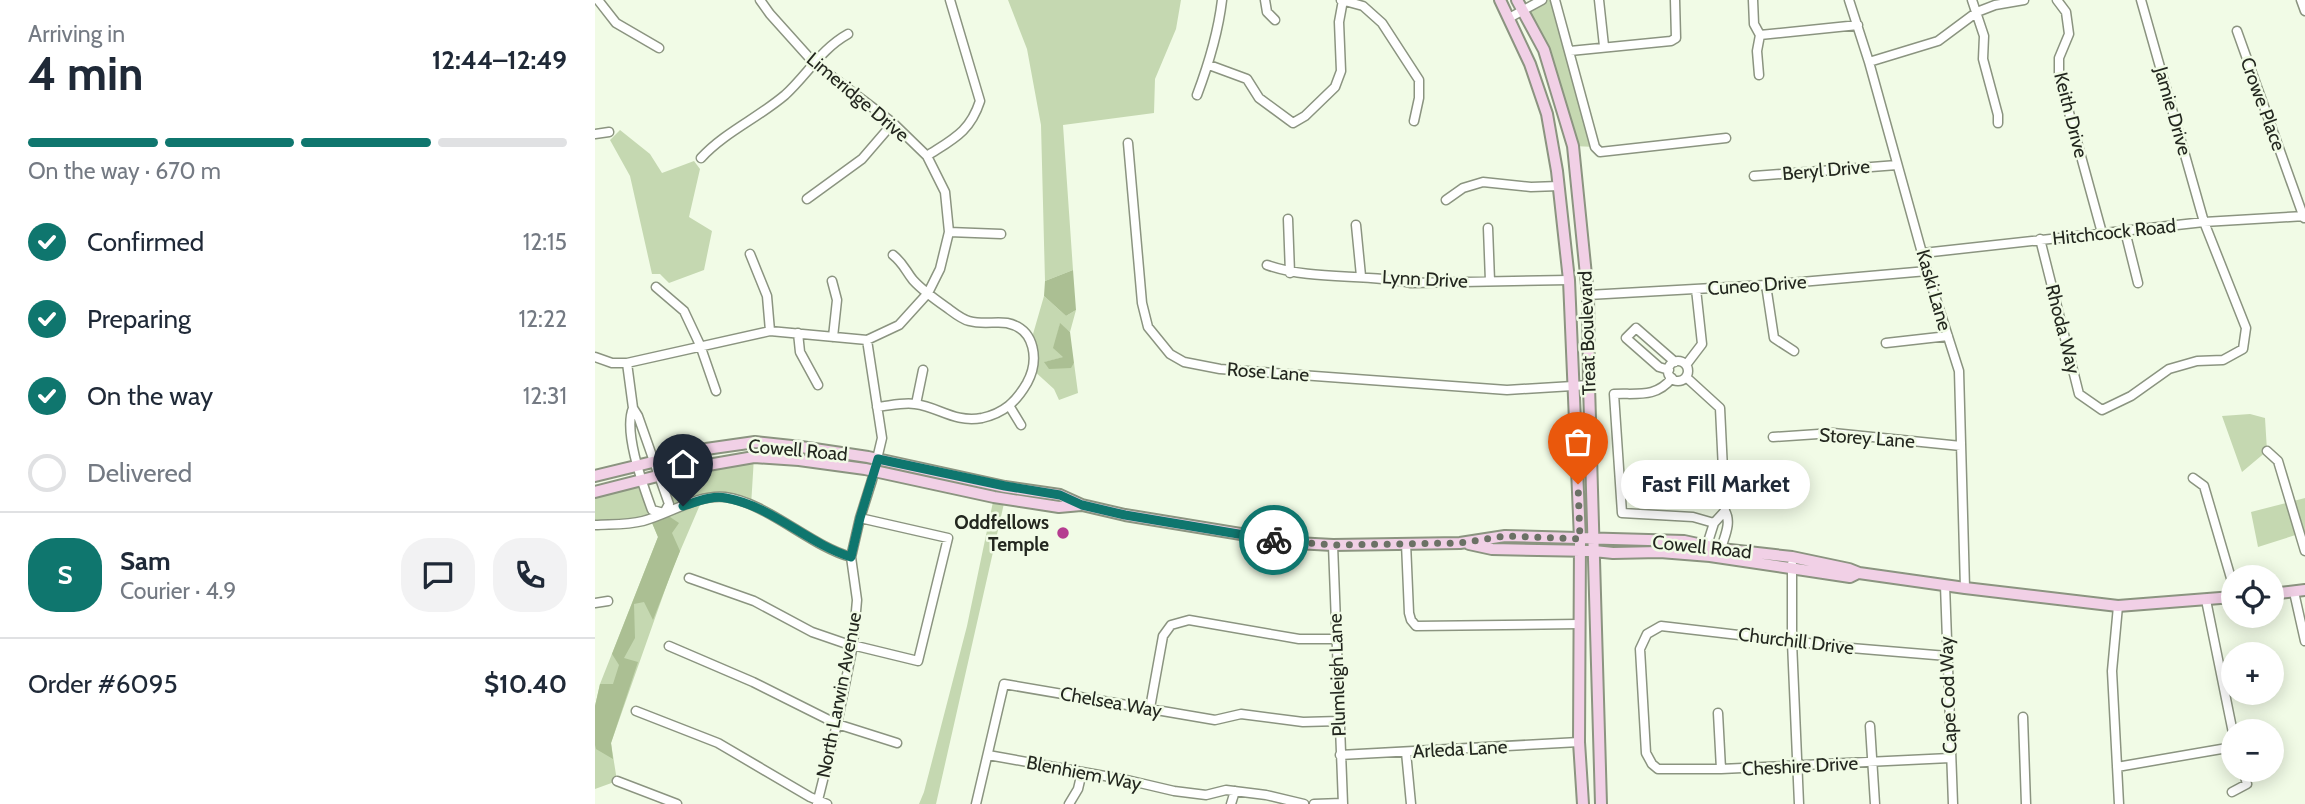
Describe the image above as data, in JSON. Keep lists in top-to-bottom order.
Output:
{
  "streets": {
    "street": [
      "Limeridge Drive",
      "Crowe Place",
      "Jamie Drive",
      "Keith Drive",
      "Beryl Drive",
      "Hitchcock Road",
      "Lynn Drive",
      "Cuneo Drive",
      "Kaski Lane",
      "Rhoda Way",
      "Treat Boulevard",
      "Rose Lane",
      "Storey Lane",
      "Cowell Road",
      "Churchill Drive",
      "Plumleigh Lane",
      "North Larwin Avenue",
      "Cape Cod Way",
      "Chelsea Way",
      "Arleda Lane",
      "Cheshire Drive",
      "Blenhiem Way"
    ]
  },
  "crossings": [
    ["Limeridge Drive", "North Larwin Avenue"],
    ["Crowe Place", "Hitchcock Road"],
    ["Jamie Drive", "Hitchcock Road"],
    ["Jamie Drive", "Rhoda Way"],
    ["Keith Drive", "Hitchcock Road"],
    ["Beryl Drive", "Kaski Lane"],
    ["Hitchcock Road", "Kaski Lane"],
    ["Hitchcock Road", "Rhoda Way"],
    ["Lynn Drive", "Treat Boulevard"],
    ["Cuneo Drive", "Kaski Lane"],
    ["Cuneo Drive", "Treat Boulevard"],
    ["Kaski Lane", "Storey Lane"],
    ["Kaski Lane", "Cowell Road"],
    ["Treat Boulevard", "Rose Lane"],
    ["Treat Boulevard", "Cowell Road"],
    ["Treat Boulevard", "Arleda Lane"],
    ["Cowell Road", "Plumleigh Lane"],
    ["Cowell Road", "North Larwin Avenue"],
    ["Cowell Road", "Cape Cod Way"],
    ["Churchill Drive", "Cape Cod Way"],
    ["Churchill Drive", "Cheshire Drive"],
    ["Plumleigh Lane", "Chelsea Way"],
    ["Plumleigh Lane", "Arleda Lane"],
    ["Cape Cod Way", "Cheshire Drive"],
    ["Chelsea Way", "Blenhiem Way"]
  ],
  "places": ["Fast Fill Market", "Oddfellows Temple"],
  "page": {
    "heading": ["4 min", "Arriving in", "12:44–12:49"],
    "panel": [
      "Sam",
      "Courier · 4.9",
      "Order #6095",
      "$10.40"
    ],
    "bar": "On the way · 670 m",
    "list": [
      ["Confirmed", "12:15"],
      ["Preparing", "12:22"],
      ["On the way", "12:31"],
      "Delivered"
    ],
    "bubble": "Fast Fill Market",
    "round": "S",
    "map_buttons": ["+", "−"]
  }
}
